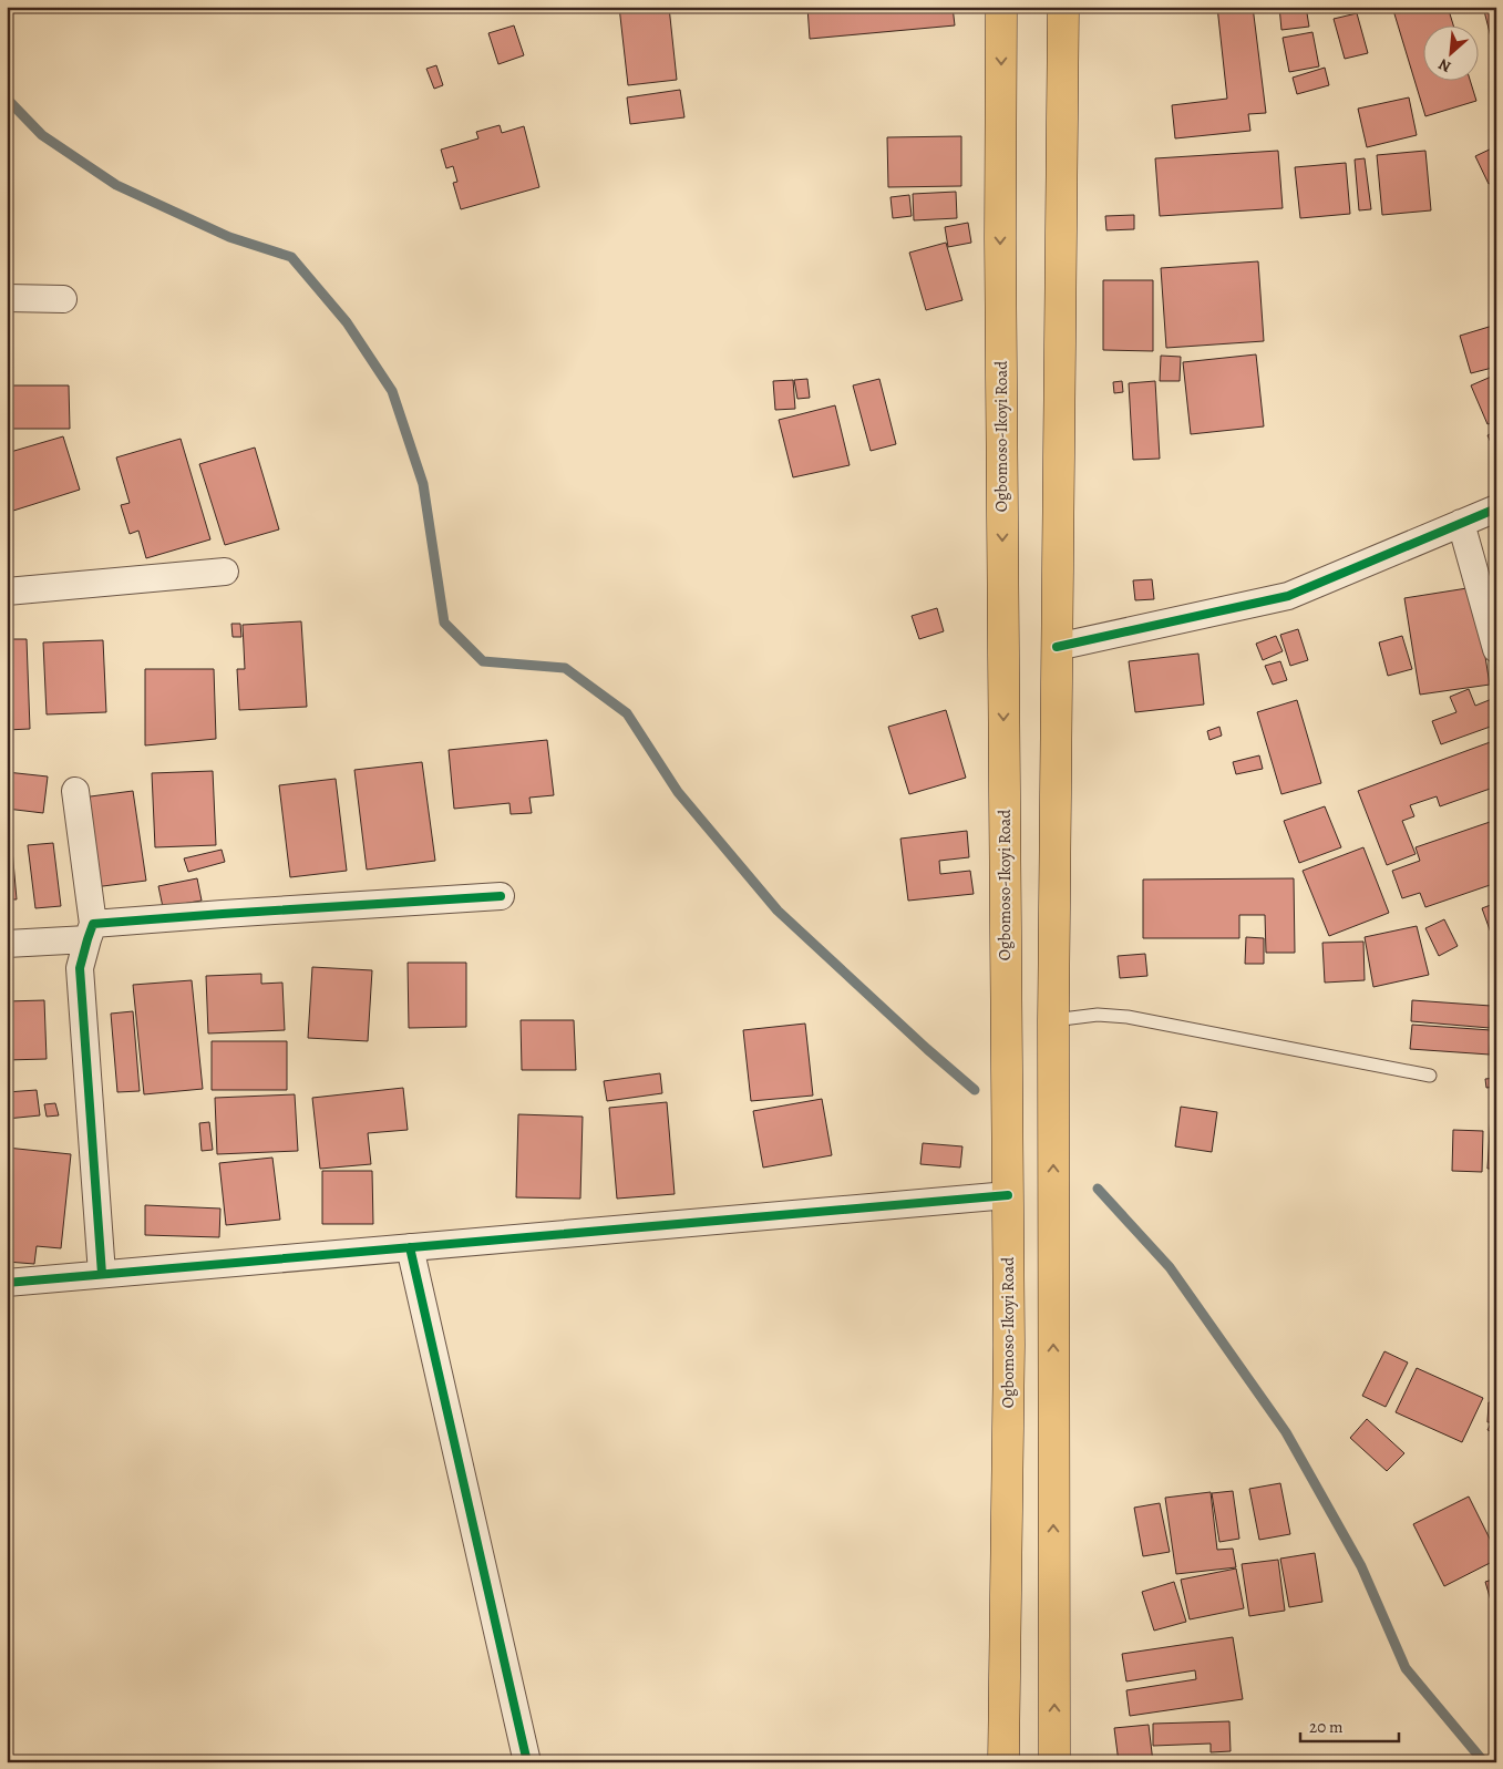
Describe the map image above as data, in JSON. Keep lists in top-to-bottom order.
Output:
{
  "streets": {
    "main road": ["Ogbomoso-Ikoyi Road"]
  },
  "scale_bar": "20 m",
  "north": "bottom left"
}
